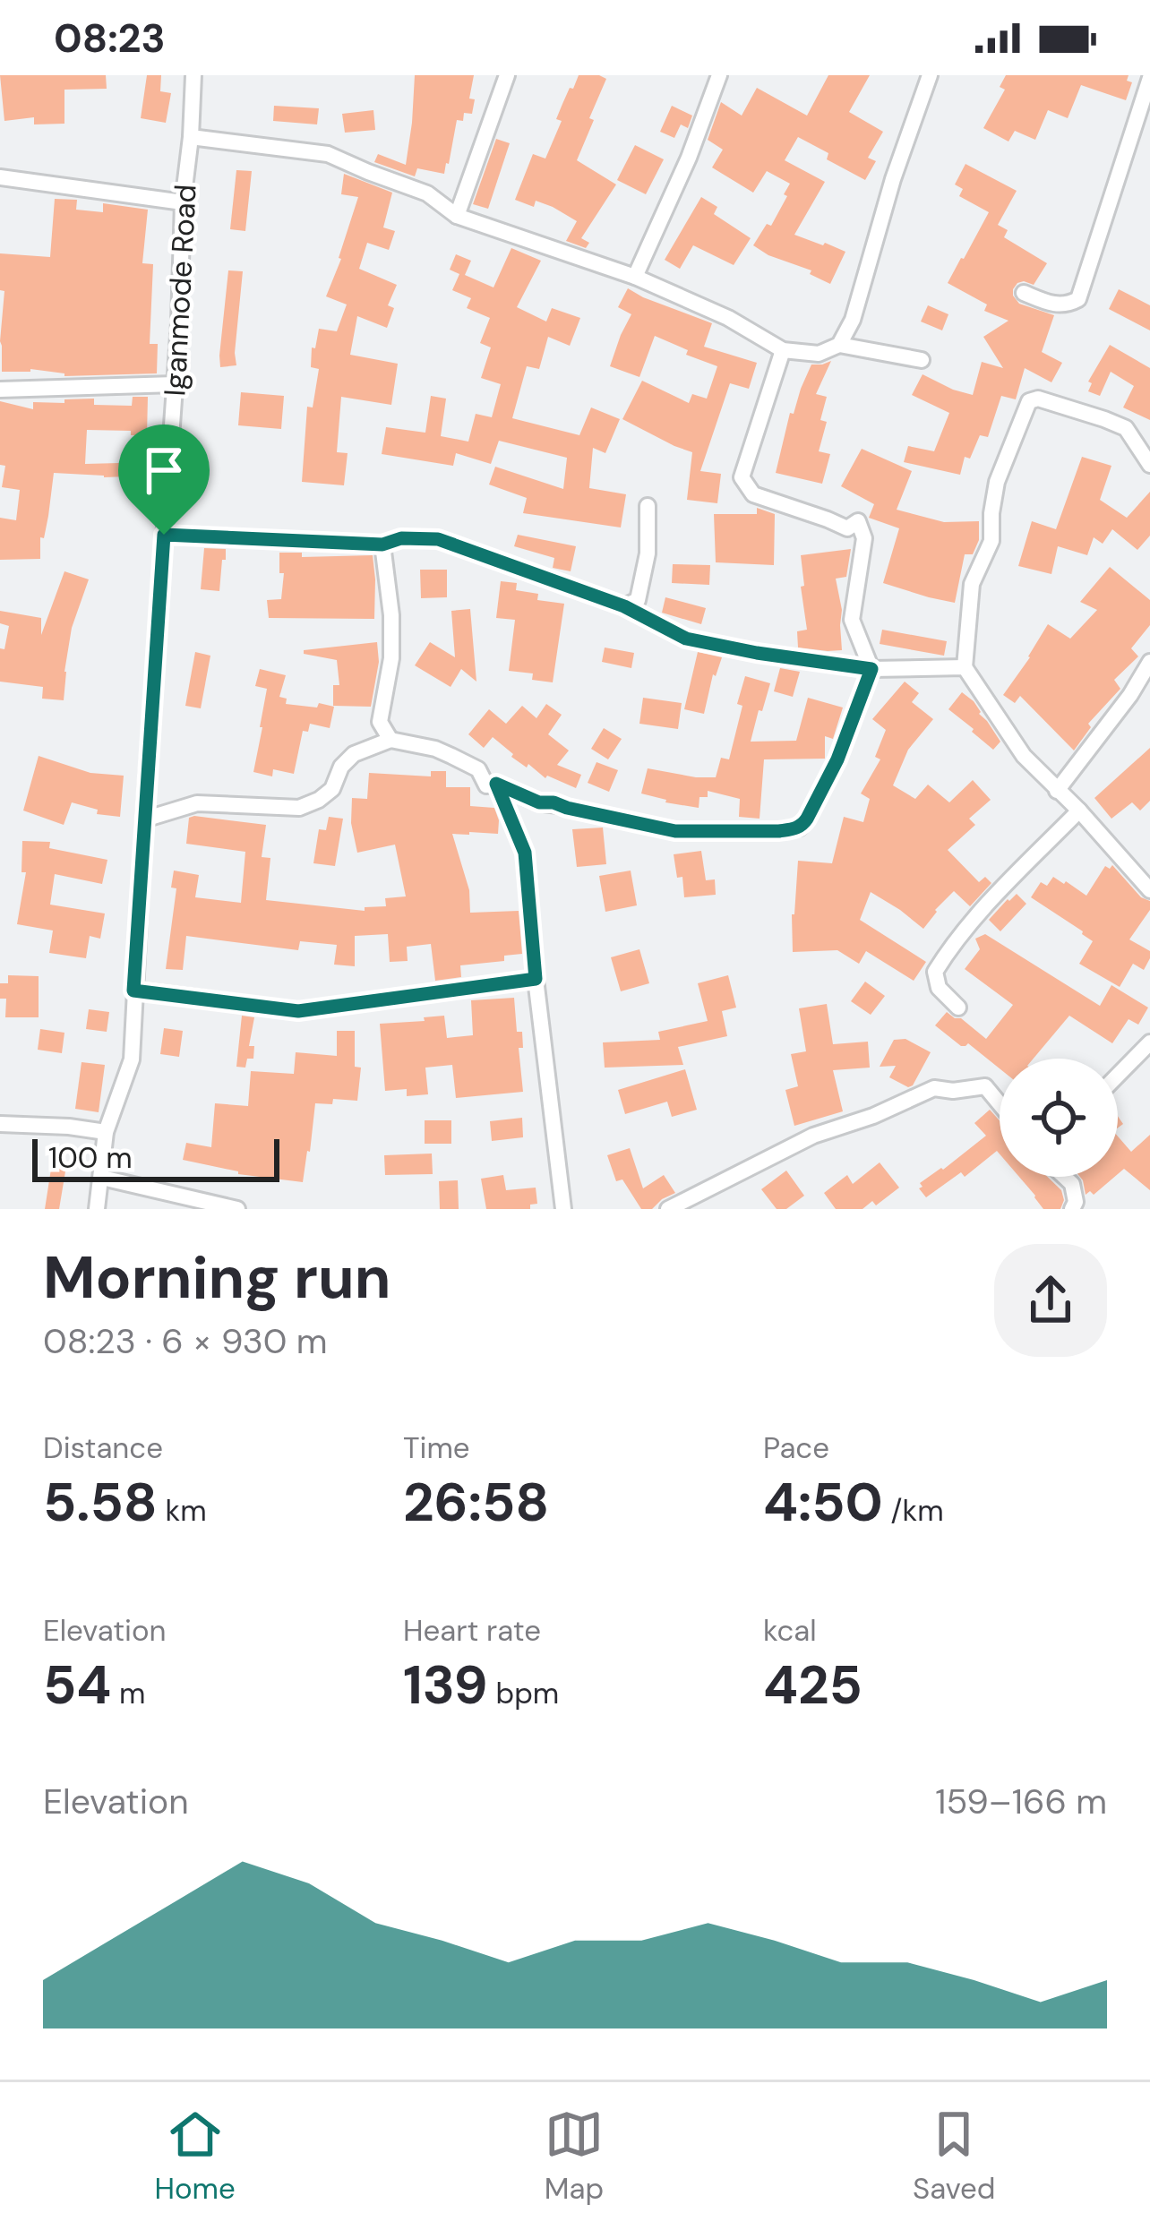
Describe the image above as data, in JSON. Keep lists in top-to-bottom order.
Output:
{
  "streets": {
    "street": ["Iganmode Road"]
  },
  "scale_bar": "100 m",
  "page": {
    "status": "08:23",
    "scale": "100 m",
    "heading": ["Morning run", "08:23 · 6 × 930 m"],
    "stats": [
      ["Distance", "5.58 km"],
      ["Time", "26:58"],
      ["Pace", "4:50 /km"],
      ["Elevation", "54 m"],
      ["Heart rate", "139 bpm"],
      ["kcal", "425"]
    ],
    "chart": ["Elevation", "159–166 m"],
    "tabs": ["Home", "Map", "Saved"]
  }
}
